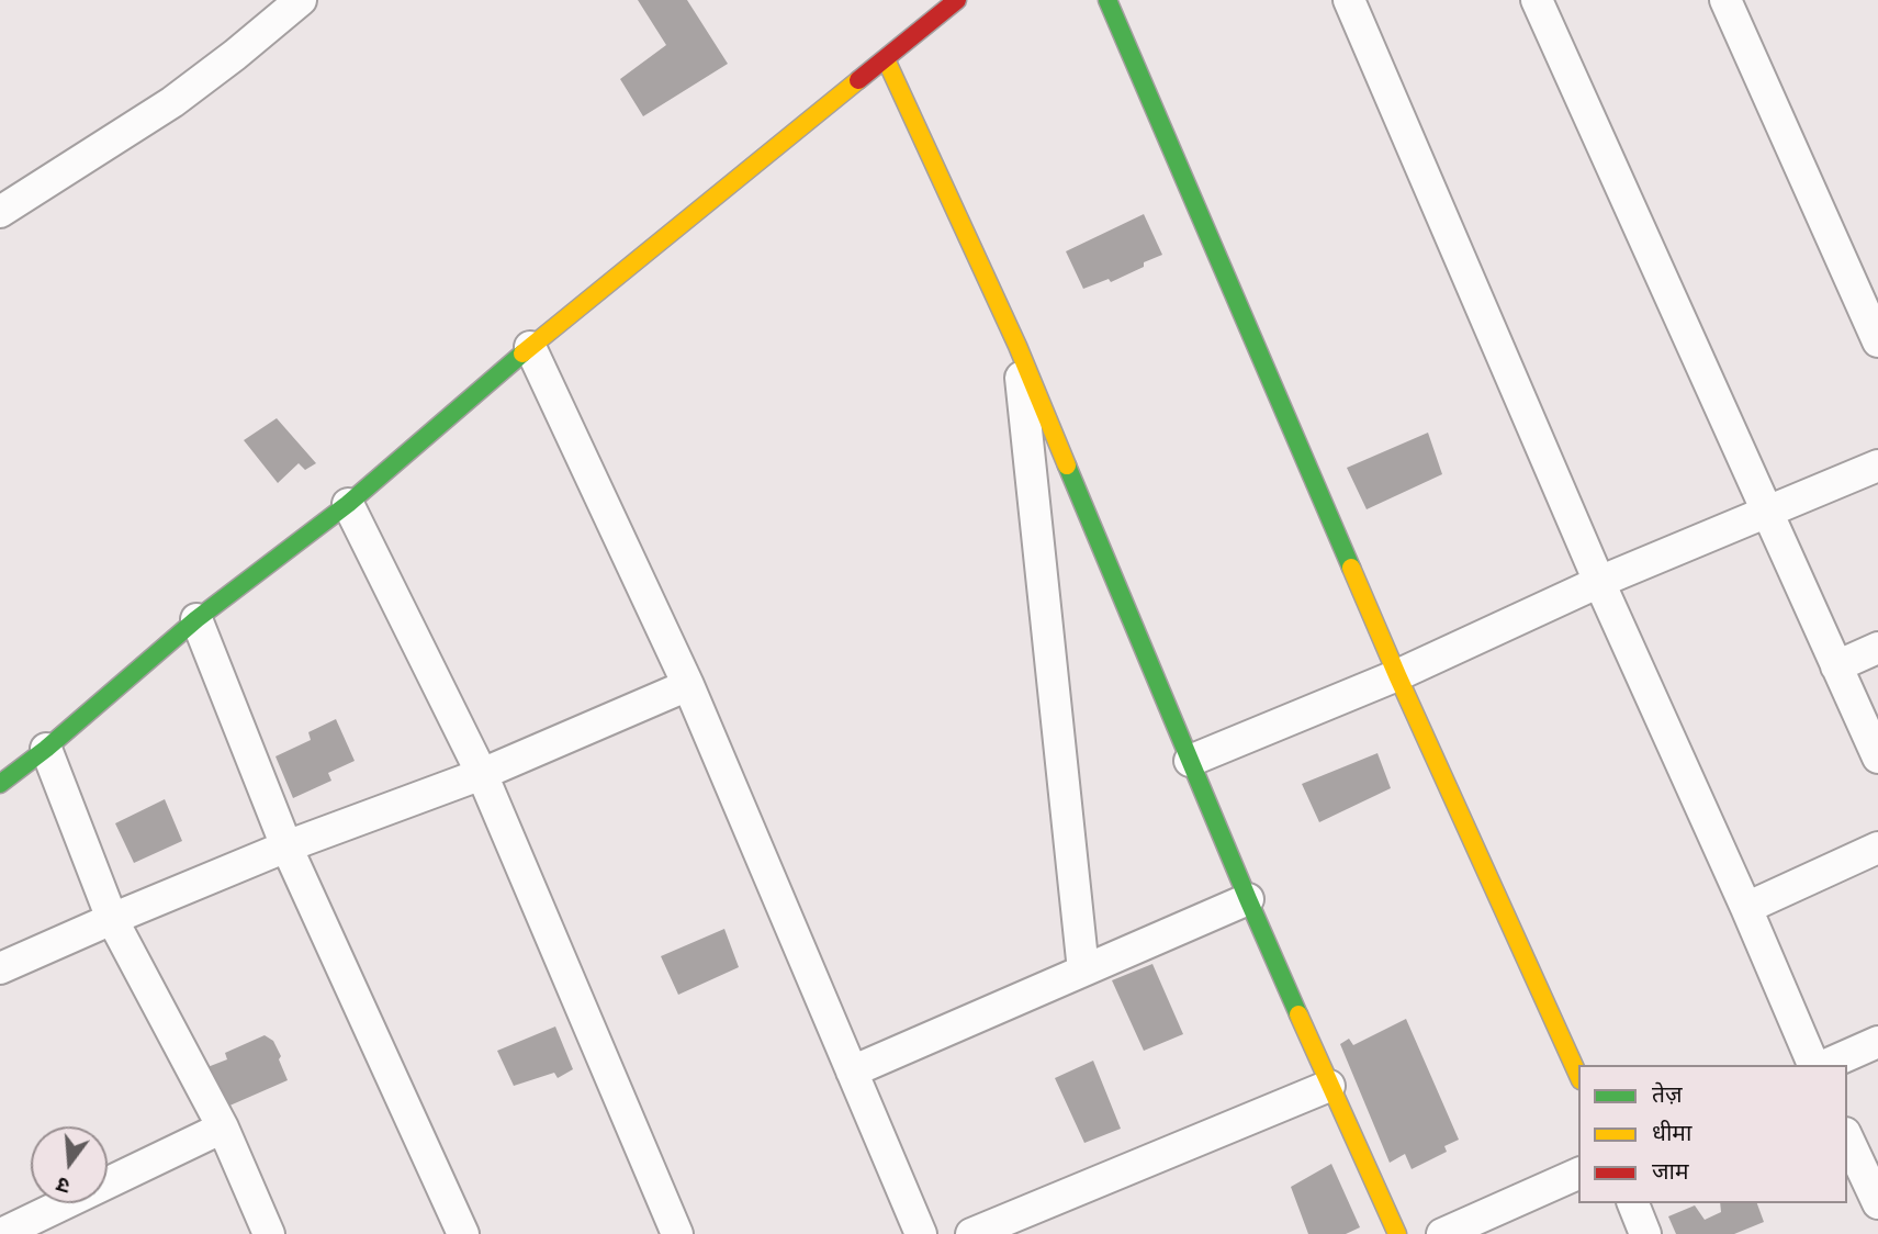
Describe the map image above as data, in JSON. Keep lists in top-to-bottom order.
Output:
{
  "legend": ["तेज़", "धीमा", "जाम"],
  "north": "bottom"
}
